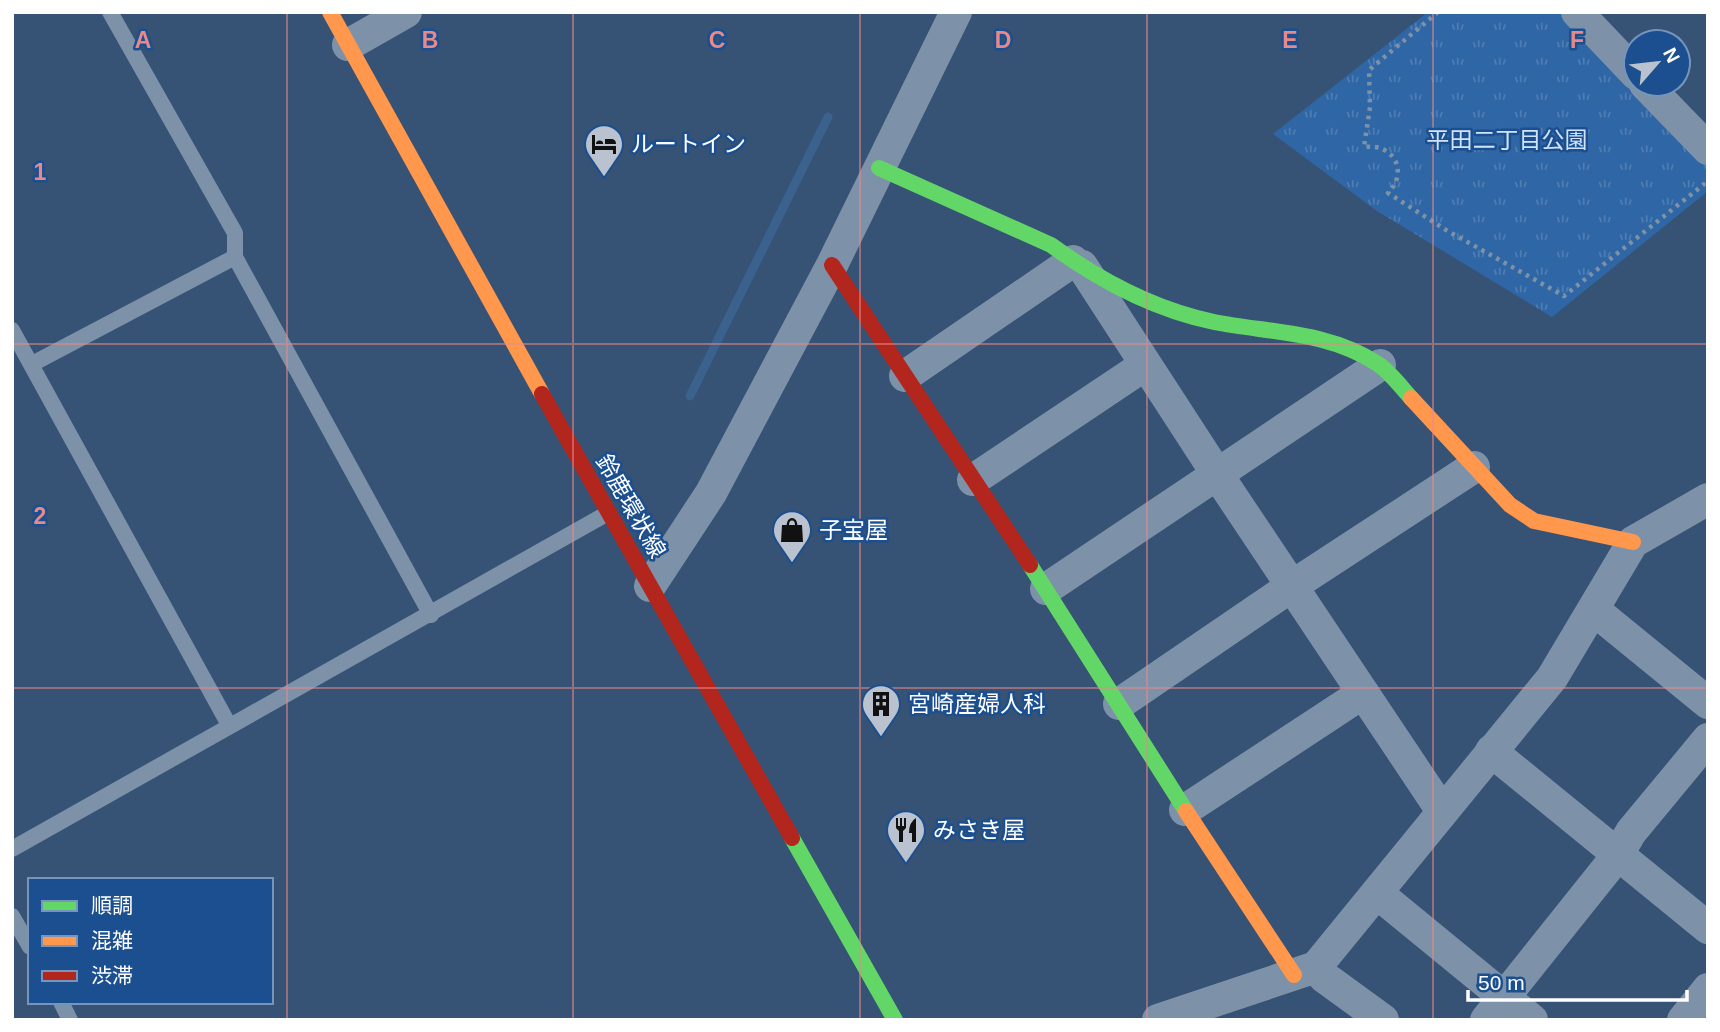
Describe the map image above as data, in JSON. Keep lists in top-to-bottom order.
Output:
{
  "streets": {
    "street": ["鈴鹿環状線"]
  },
  "parks": ["平田二丁目公園"],
  "places": {
    "hotel": ["ルートイン"],
    "shop": ["子宝屋"],
    "building": ["宮崎産婦人科"],
    "restaurant": ["みさき屋"]
  },
  "legend": ["順調", "混雑", "渋滞"],
  "scale_bar": "50 m",
  "north": "top right",
  "grid": {
    "columns": [
      "A",
      "B",
      "C",
      "D",
      "E",
      "F"
    ],
    "rows": ["1", "2"]
  }
}
